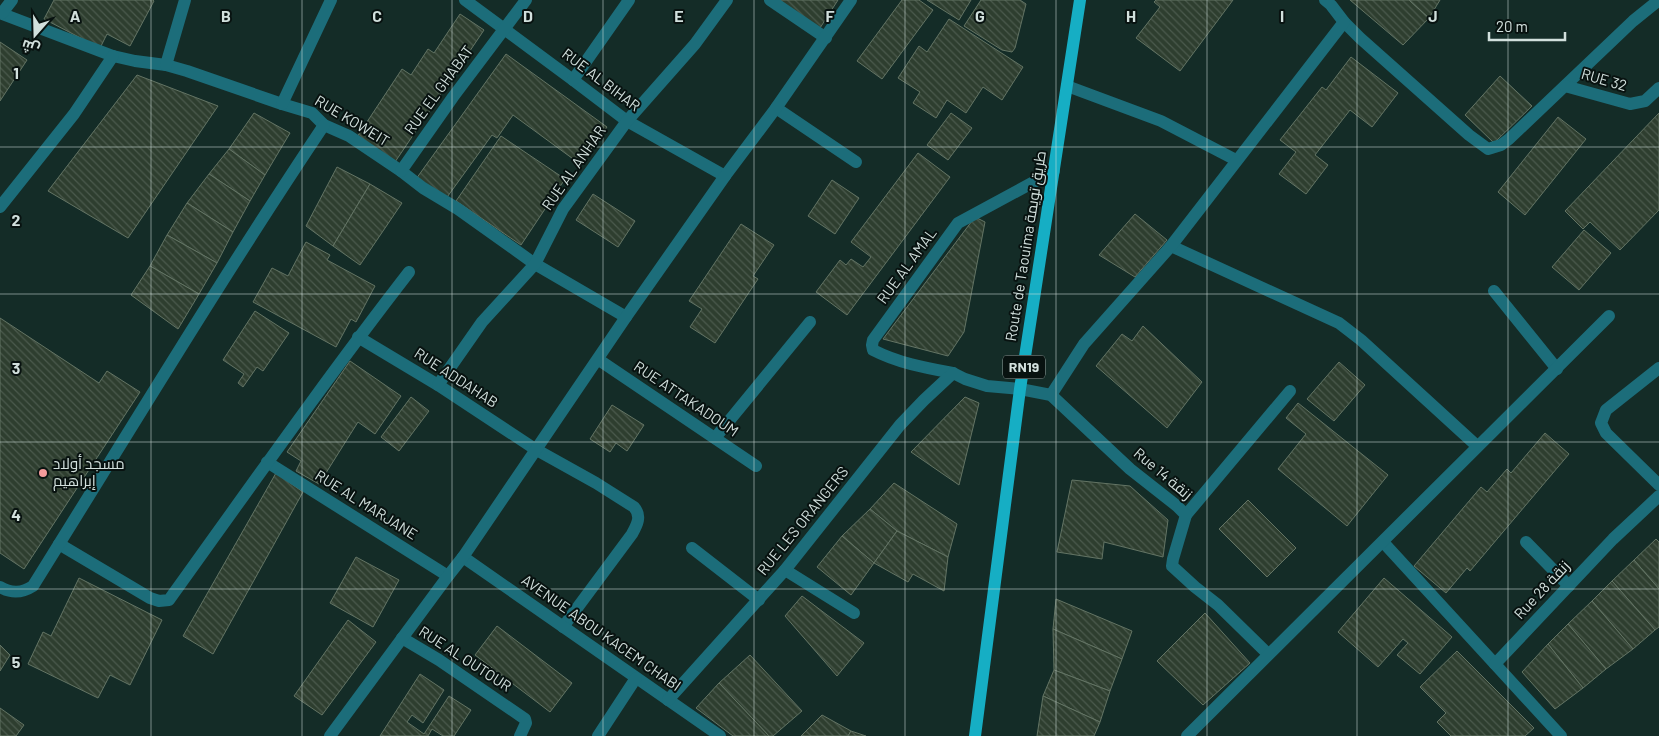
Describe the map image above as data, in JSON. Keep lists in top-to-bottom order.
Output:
{
  "streets": {
    "main road": ["Route de Taouima طريق تويمة", "RN19"],
    "street": [
      "RUE AL BIHAR",
      "RUE 32",
      "RUE EL GHABAT",
      "RUE KOWEIT",
      "RUE AL ANHAR",
      "RUE AL AMAL",
      "RUE ADDAHAB",
      "RUE ATTAKADOUM",
      "Rue 14 زنقة",
      "RUE AL MARJANE",
      "RUE LES ORANGERS",
      "Rue 28 زنقة",
      "AVENUE ABOU KACEM CHABI",
      "RUE AL OUTOUR"
    ]
  },
  "crossings": [
    ["RUE AL BIHAR", "RUE EL GHABAT"],
    ["RUE AL BIHAR", "RUE AL ANHAR"],
    ["RUE EL GHABAT", "RUE KOWEIT"],
    ["RUE KOWEIT", "RUE AL ANHAR"],
    ["RUE AL ANHAR", "RUE ADDAHAB"],
    ["Route de Taouima طريق تويمة", "RUE AL AMAL"],
    ["RUE AL AMAL", "RUE LES ORANGERS"],
    ["RUE ADDAHAB", "AVENUE ABOU KACEM CHABI"],
    ["RUE LES ORANGERS", "AVENUE ABOU KACEM CHABI"]
  ],
  "places": ["مسجد أولاد إبراهيم"],
  "scale_bar": "20 m",
  "north": "bottom",
  "grid": {
    "columns": [
      "A",
      "B",
      "C",
      "D",
      "E",
      "F",
      "G",
      "H",
      "I",
      "J"
    ],
    "rows": [
      "1",
      "2",
      "3",
      "4",
      "5"
    ]
  }
}
